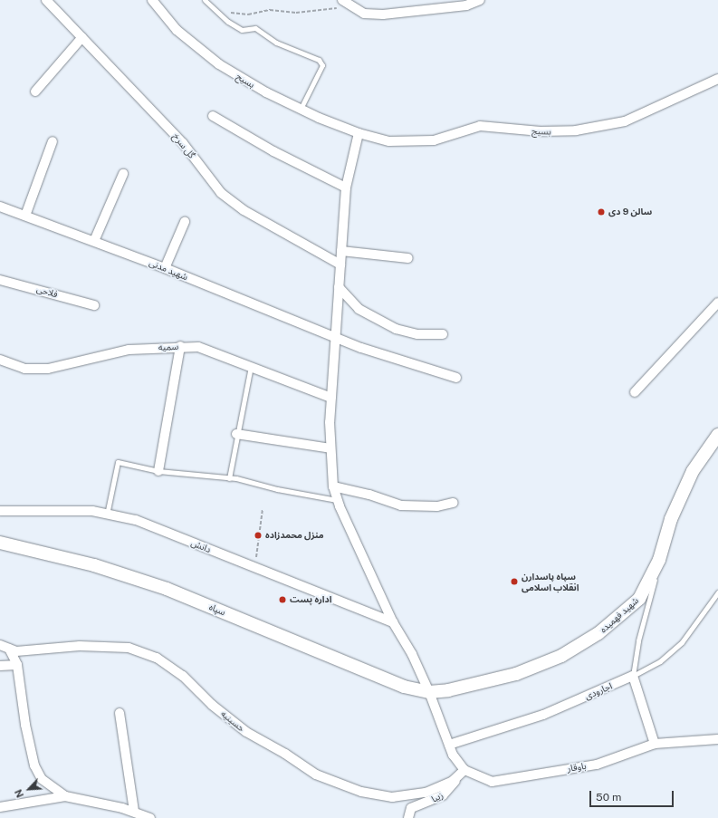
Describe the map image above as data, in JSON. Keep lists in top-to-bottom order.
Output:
{
  "streets": {
    "street": [
      "بسیح",
      "بسیج",
      "گل سرخ",
      "شهید مدنی",
      "فلاحی",
      "سمیه",
      "دانش",
      "سپاه",
      "شهید فهمیده",
      "اجارودی",
      "حسینیه",
      "باوقار",
      "زیبا"
    ]
  },
  "crossings": [
    ["بسیح", "بسیج"],
    ["بسیح", "باوقار"],
    ["بسیج", "باوقار"],
    ["گل سرخ", "باوقار"],
    ["شهید مدنی", "باوقار"],
    ["سمیه", "باوقار"],
    ["دانش", "باوقار"],
    ["سپاه", "شهید فهمیده"],
    ["سپاه", "باوقار"],
    ["شهید فهمیده", "باوقار"],
    ["اجارودی", "باوقار"],
    ["حسینیه", "باوقار"],
    ["حسینیه", "زیبا"],
    ["باوقار", "زیبا"]
  ],
  "places": [
    "سالن 9 دی",
    "منزل محمدزاده",
    "سپاه پاسدارن انقلاب اسلامی",
    "اداره پست"
  ],
  "scale_bar": "50 m",
  "north": "bottom left"
}
